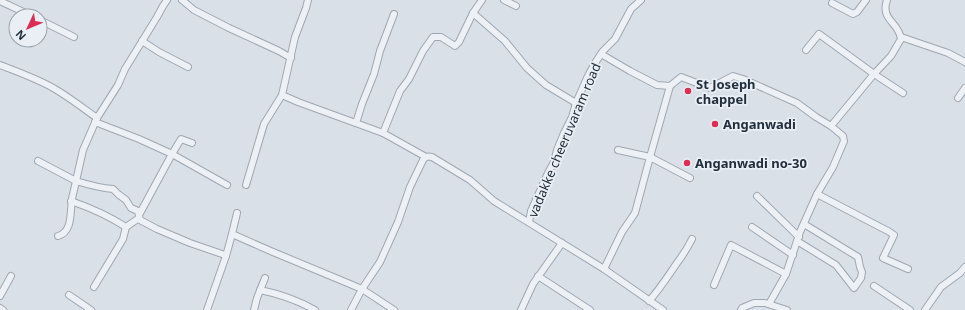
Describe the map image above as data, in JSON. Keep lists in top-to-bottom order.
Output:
{
  "streets": {
    "street": ["vadakke cheeruvaram road"]
  },
  "places": ["St Joseph chappel", "Anganwadi", "Anganwadi no-30"],
  "north": "bottom left"
}
